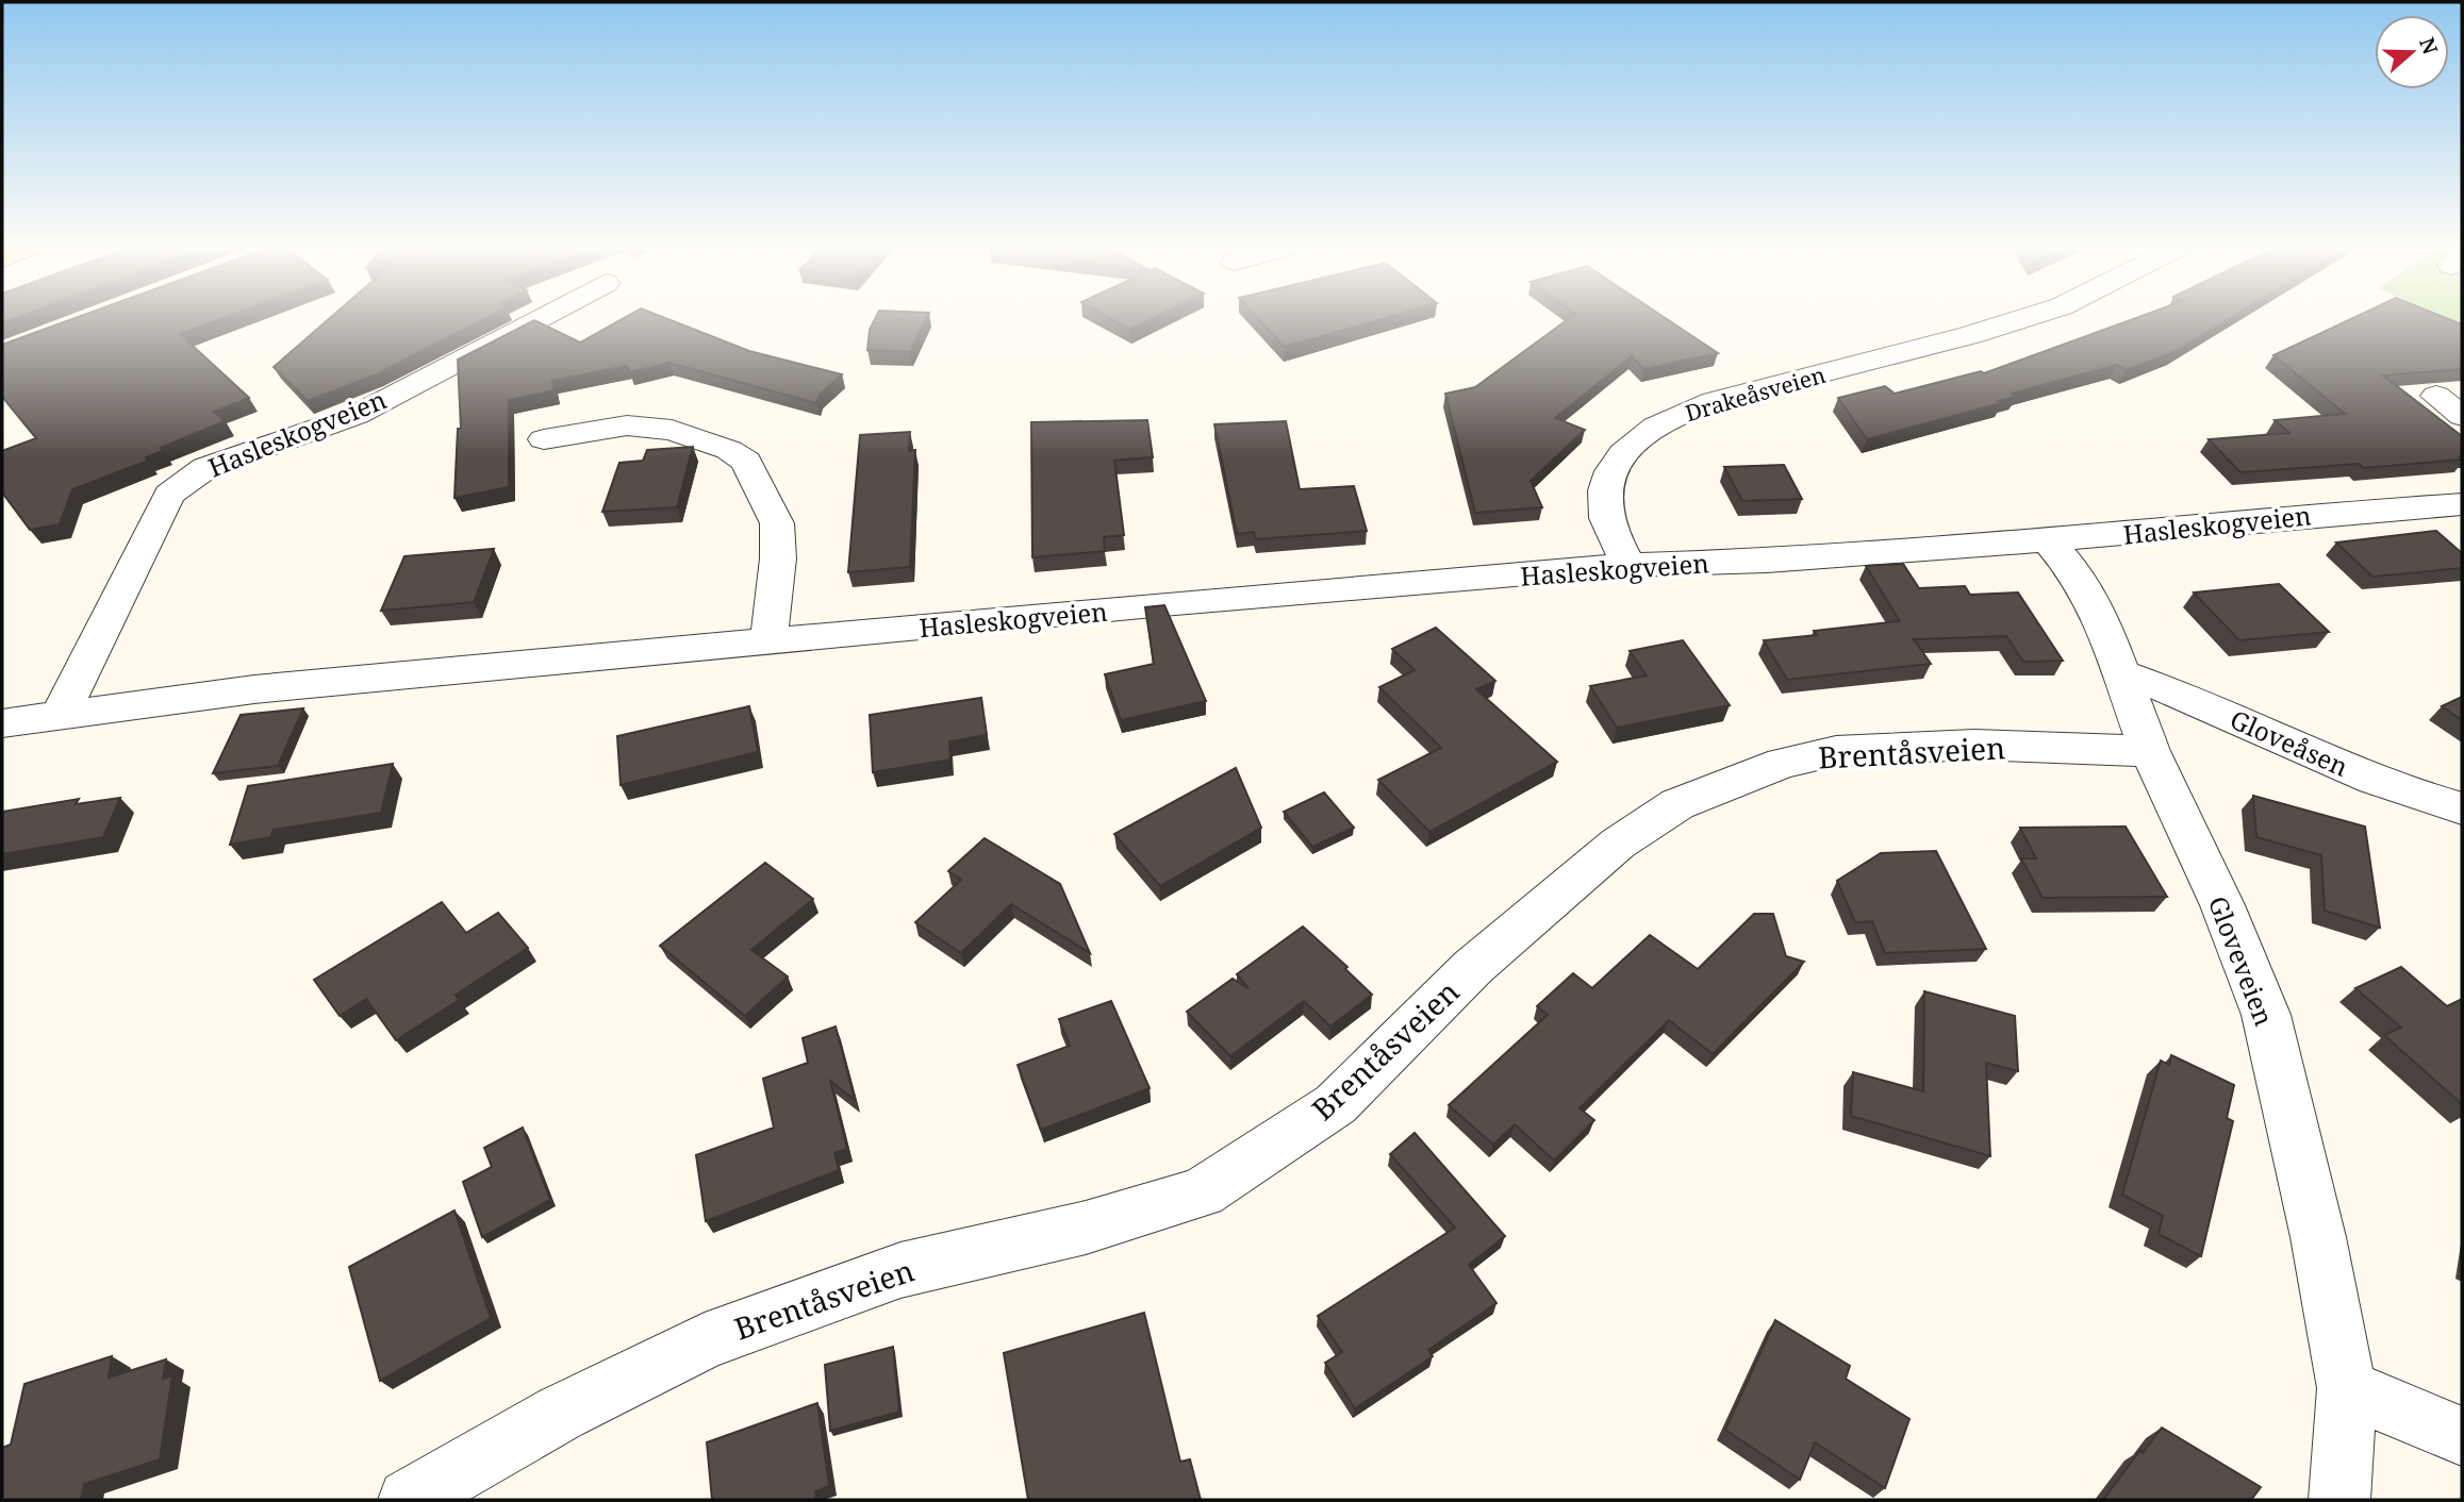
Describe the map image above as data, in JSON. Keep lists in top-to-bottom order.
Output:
{
  "streets": {
    "street": [
      "Drakeåsveien",
      "Hasleskogveien",
      "Gloveåsen",
      "Brentåsveien",
      "Gloveveien"
    ]
  },
  "crossings": [
    ["Drakeåsveien", "Hasleskogveien"],
    ["Hasleskogveien", "Gloveveien"],
    ["Gloveåsen", "Gloveveien"],
    ["Brentåsveien", "Gloveveien"]
  ],
  "north": "right"
}
